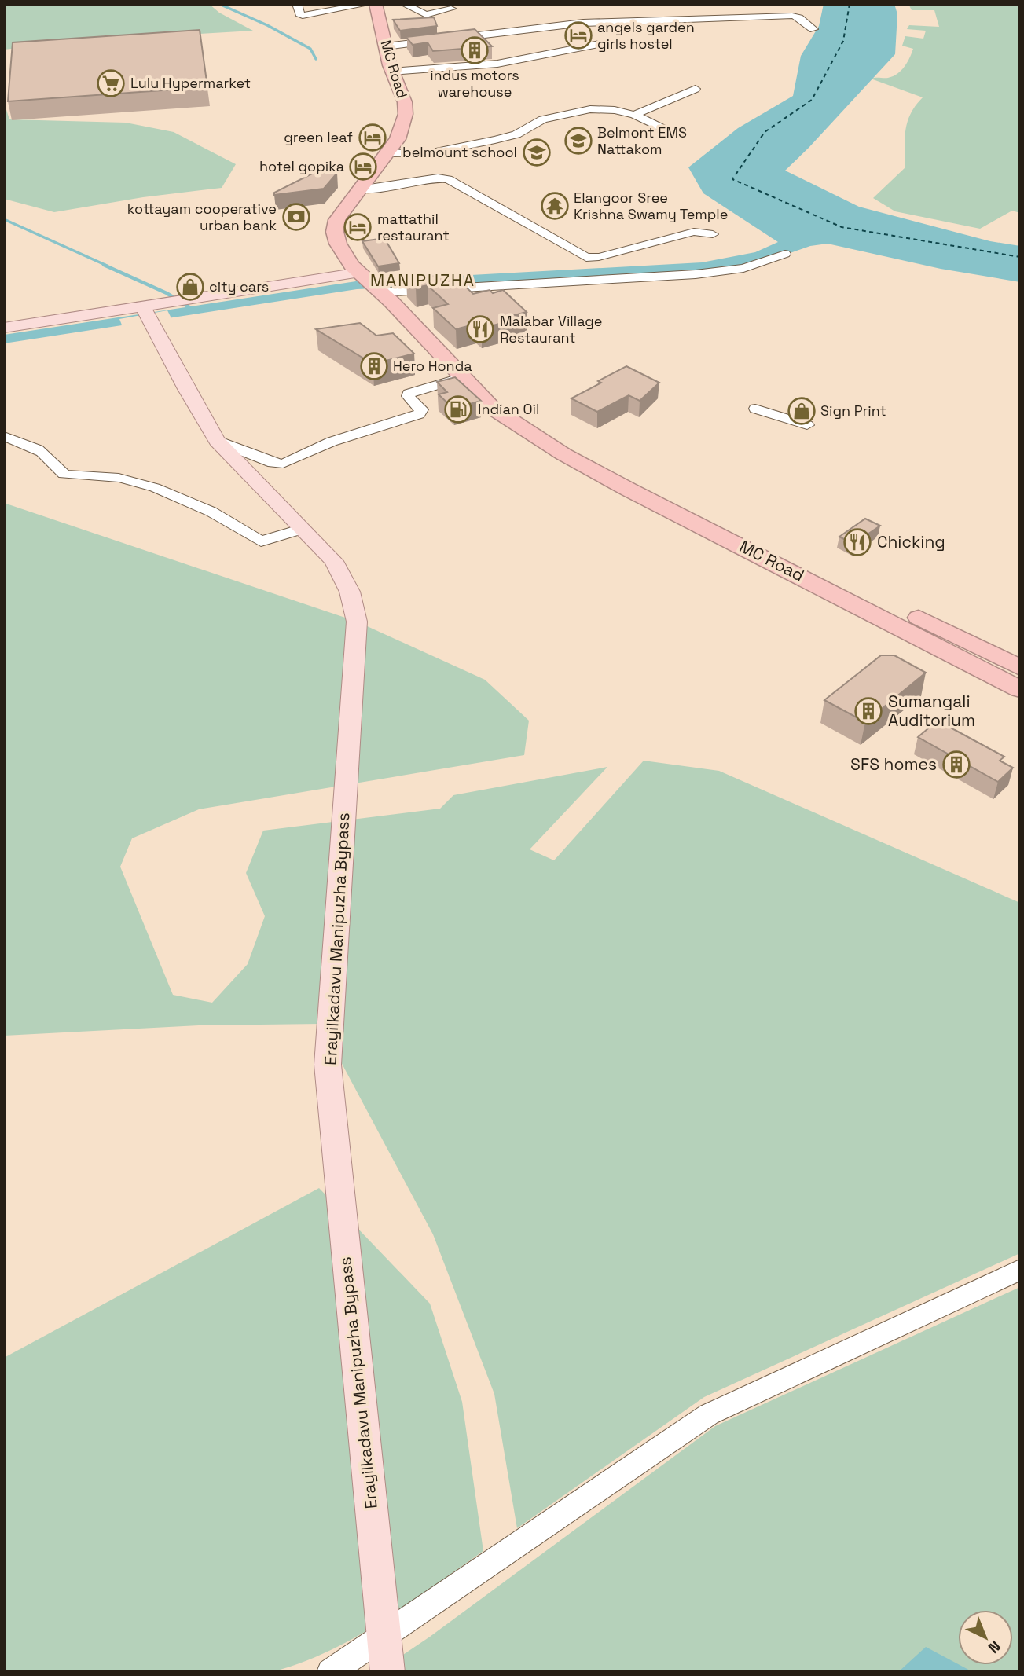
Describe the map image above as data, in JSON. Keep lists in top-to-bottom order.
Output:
{
  "streets": {
    "highway": ["MC Road"],
    "main road": ["Erayilkadavu Manipuzha Bypass"]
  },
  "districts": ["MANIPUZHA"],
  "places": {
    "hotel": [
      "angels garden girls hostel",
      "green leaf",
      "hotel gopika",
      "mattathil restaurant"
    ],
    "building": [
      "indus motors warehouse",
      "Hero Honda",
      "Sumangali Auditorium",
      "SFS homes"
    ],
    "supermarket": ["Lulu Hypermarket"],
    "school or university": ["Belmont EMS Nattakom", "belmount school"],
    "temple": ["Elangoor Sree Krishna Swamy Temple"],
    "bank": ["kottayam cooperative urban bank"],
    "shop": ["city cars", "Sign Print"],
    "restaurant": ["Malabar Village Restaurant", "Chicking"],
    "fuel station": ["Indian Oil"]
  },
  "north": "bottom right"
}
